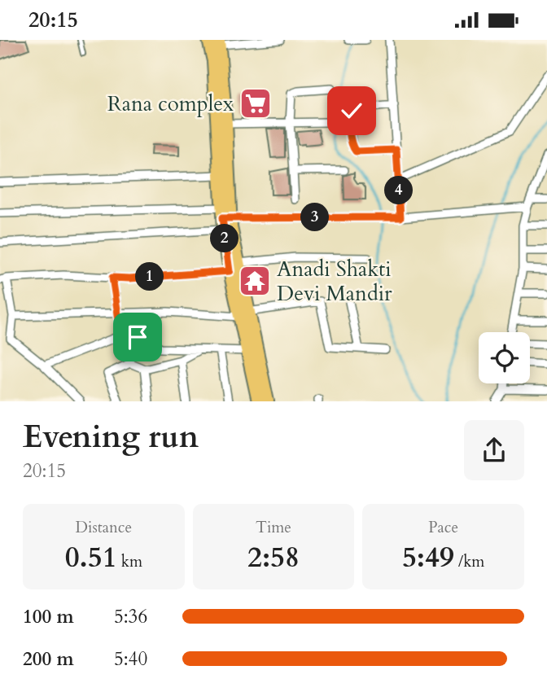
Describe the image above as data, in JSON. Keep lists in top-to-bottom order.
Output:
{
  "places": {
    "supermarket": ["Rana complex"],
    "temple": ["Anadi Shakti Devi Mandir"]
  },
  "page": {
    "status": "20:15",
    "pins": [
      "4",
      "3",
      "2",
      "1"
    ],
    "heading": ["Evening run", "20:15"],
    "stats": [
      ["Distance", "0.51 km"],
      ["Time", "2:58"],
      ["Pace", "5:49 /km"]
    ],
    "list": [
      {
        "name": "100 m",
        "note": "5:36"
      },
      {
        "name": "200 m",
        "note": "5:40"
      }
    ]
  }
}
